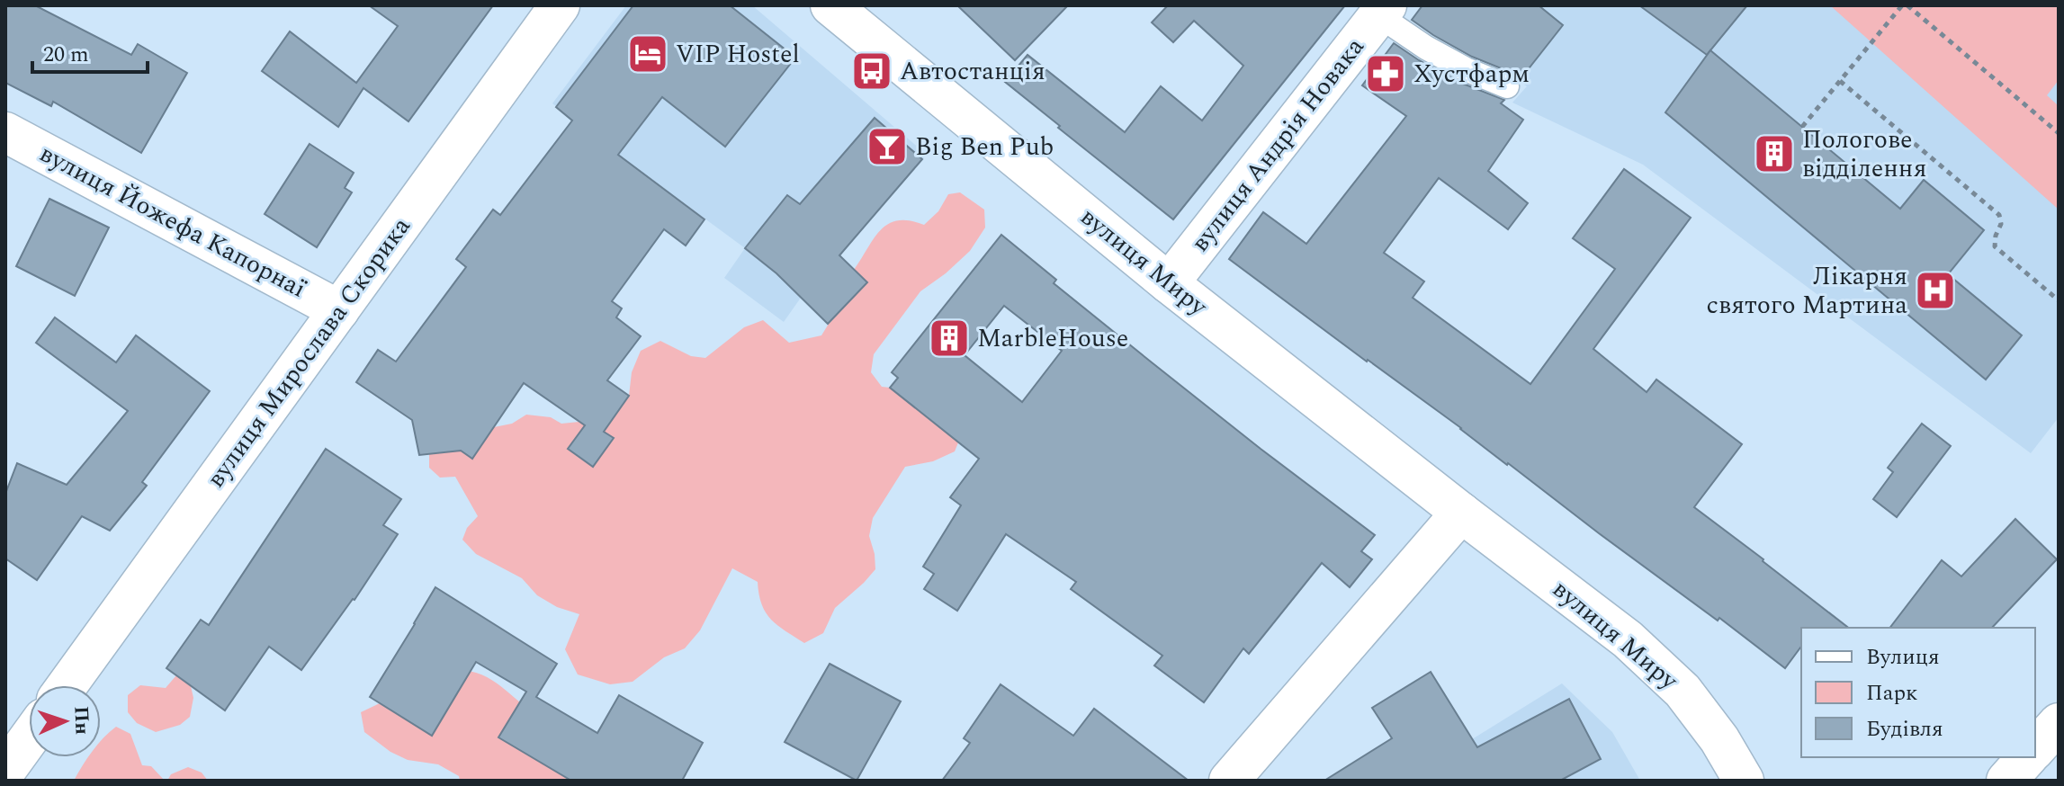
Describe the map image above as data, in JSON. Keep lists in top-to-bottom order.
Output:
{
  "streets": {
    "street": [
      "вулиця Андрія Новака",
      "вулиця Йожефа Капорнаї",
      "вулиця Миру",
      "вулиця Мирослава Скорика"
    ]
  },
  "crossings": [
    ["вулиця Андрія Новака", "вулиця Миру"],
    ["вулиця Йожефа Капорнаї", "вулиця Мирослава Скорика"]
  ],
  "places": {
    "hotel": ["VIP Hostel"],
    "bus stop": ["Автостанція"],
    "pharmacy": ["Хустфарм"],
    "bar": ["Big Ben Pub"],
    "building": ["Пологове відділення", "MarbleHouse"],
    "hospital": ["Лікарня святого Мартина"]
  },
  "legend": ["Вулиця", "Парк", "Будівля"],
  "scale_bar": "20 m",
  "north": "right"
}
